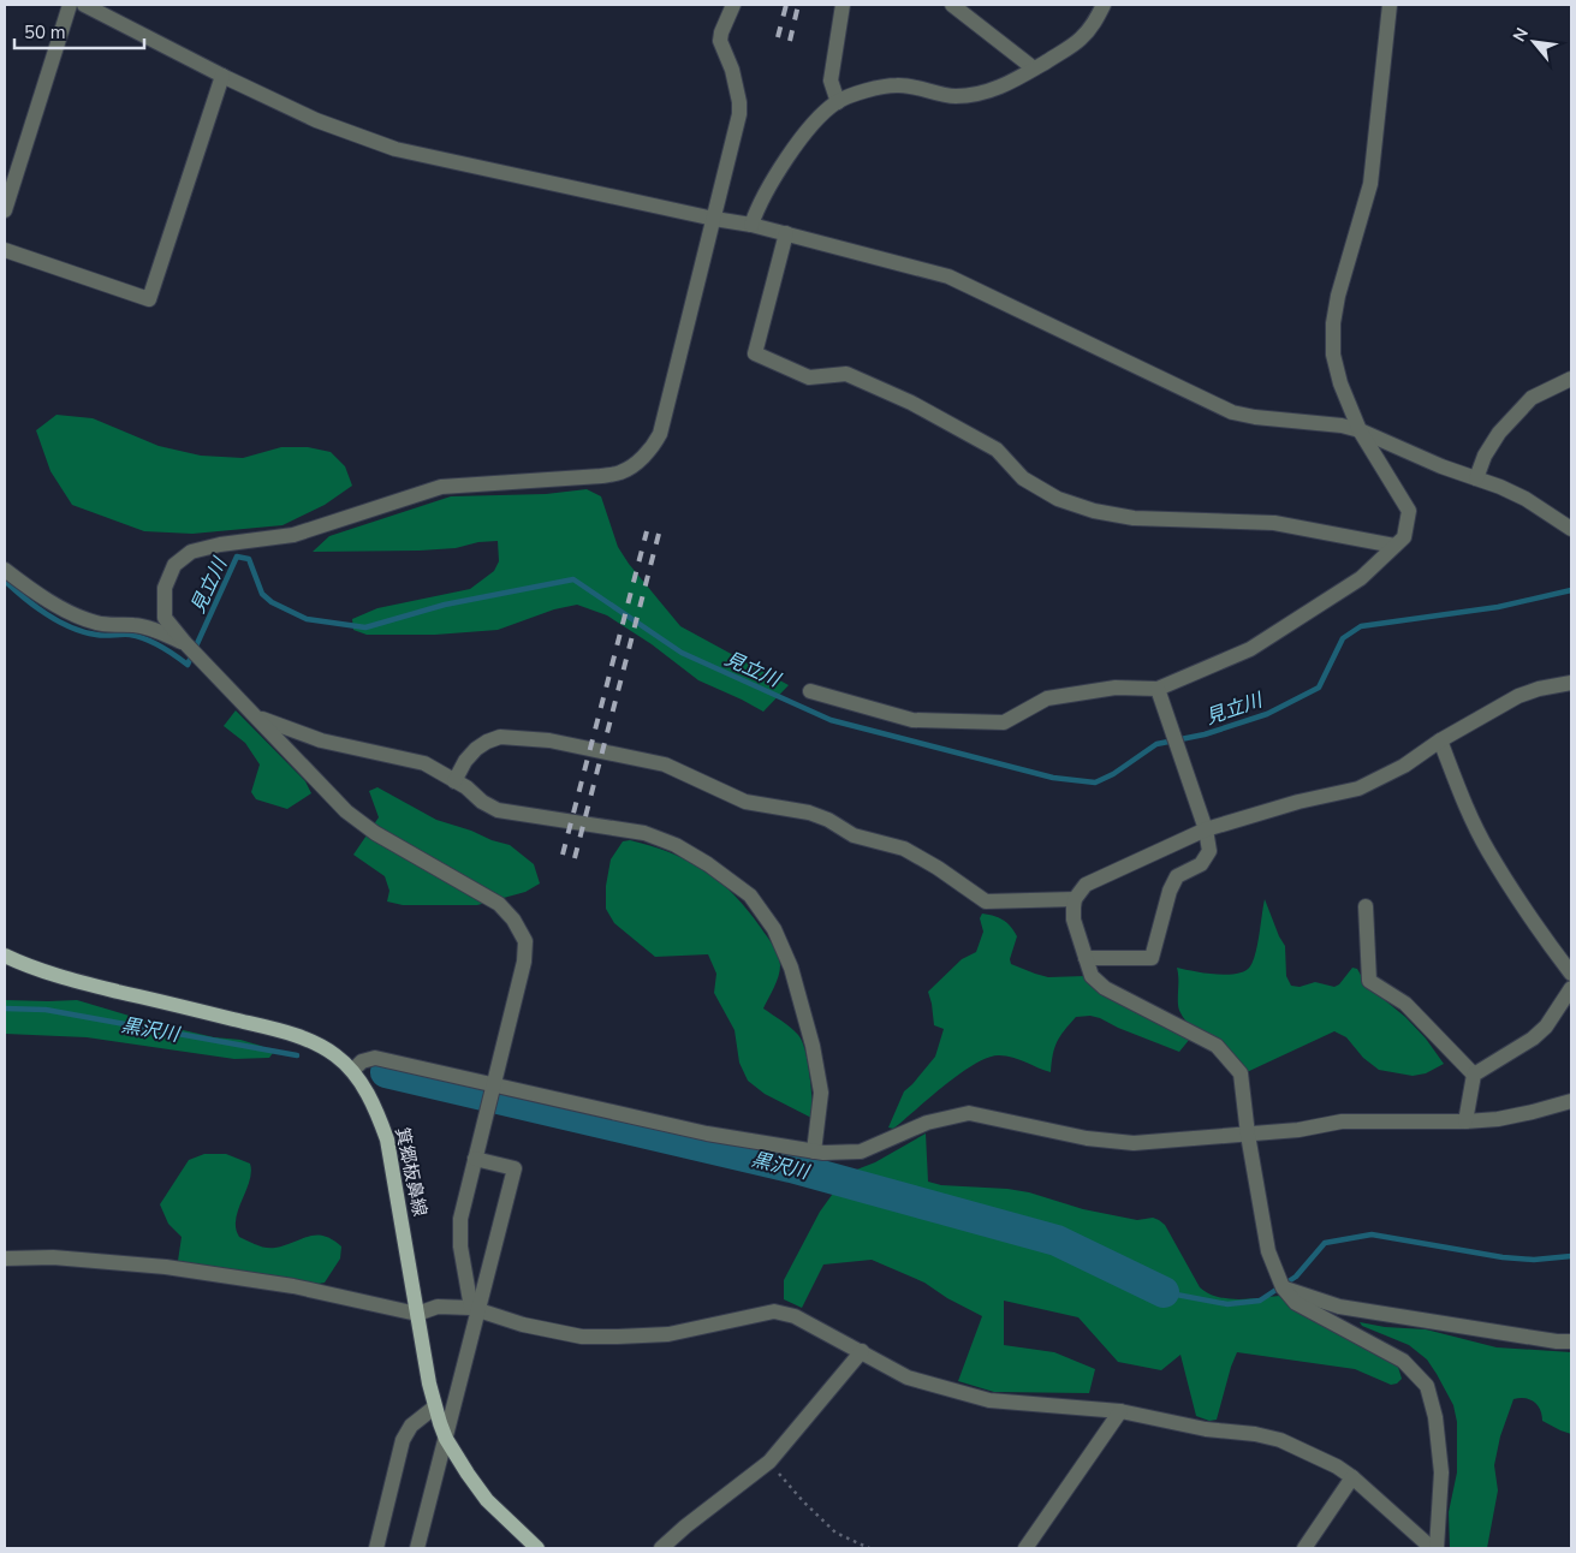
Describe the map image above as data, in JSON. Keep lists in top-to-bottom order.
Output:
{
  "streets": {
    "main road": ["箕郷板鼻線"]
  },
  "water": ["見立川", "黒沢川"],
  "scale_bar": "50 m",
  "north": "top left"
}
